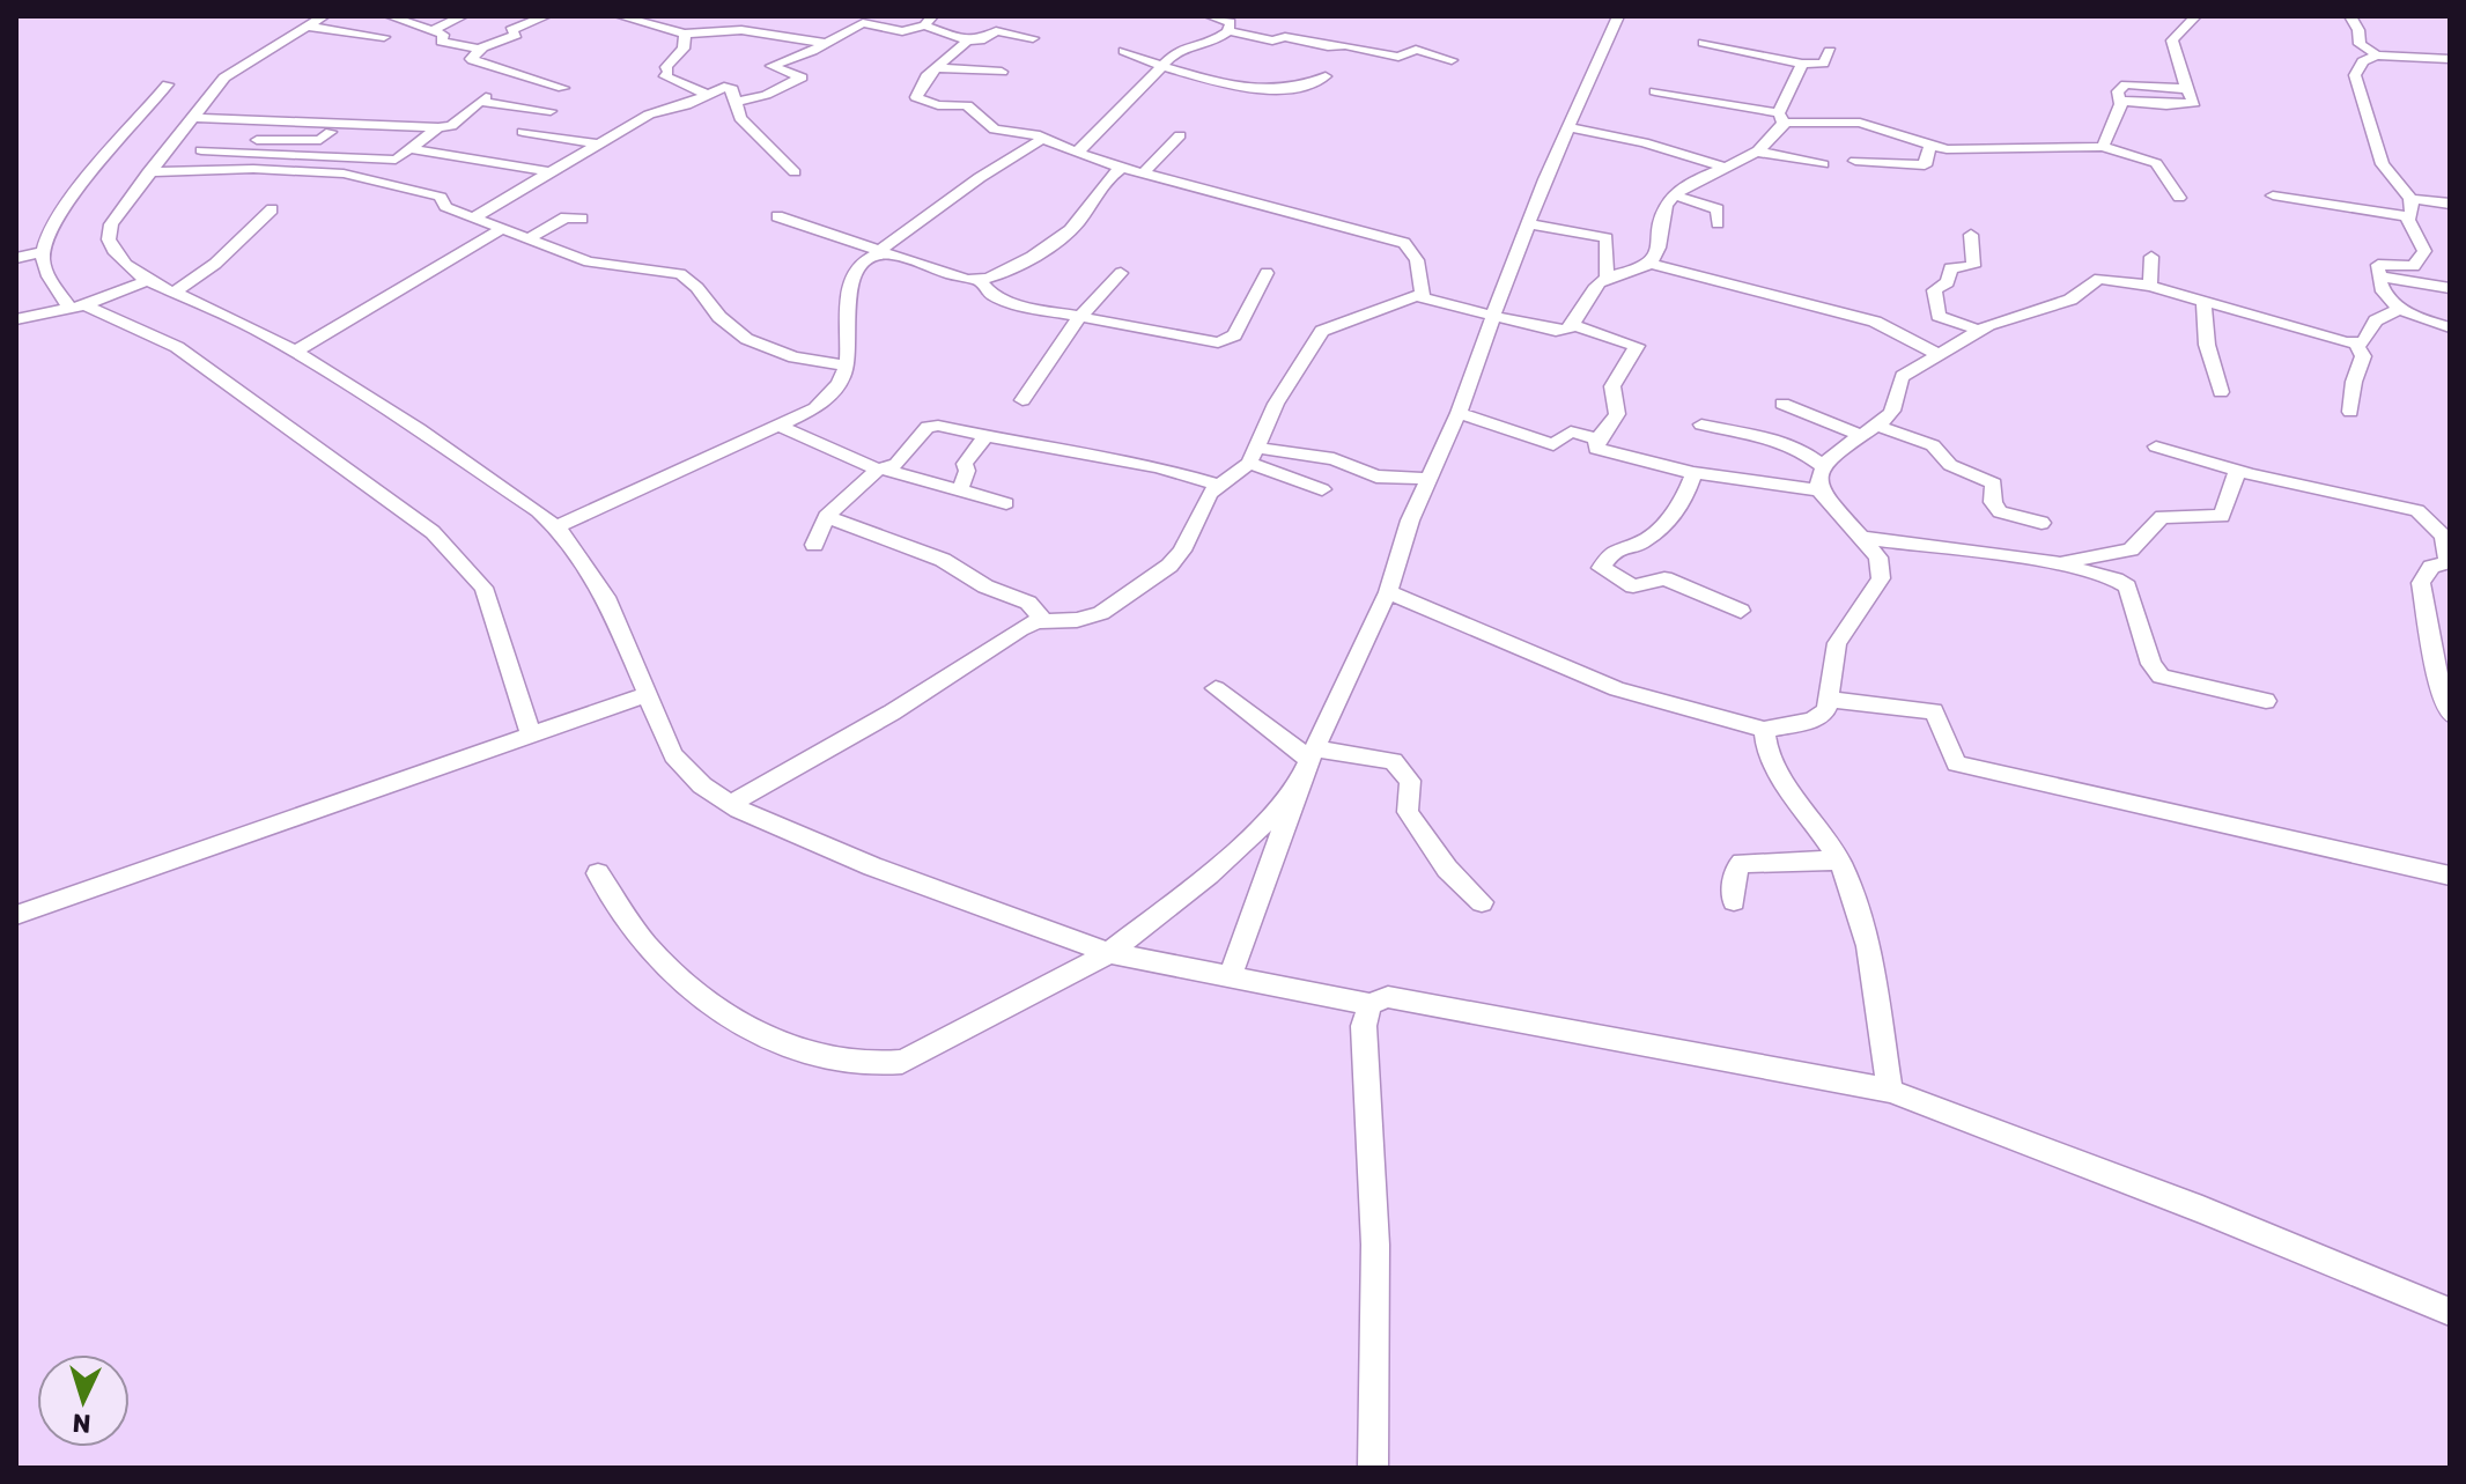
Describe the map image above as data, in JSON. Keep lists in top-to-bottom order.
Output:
{
  "north": "bottom"
}
